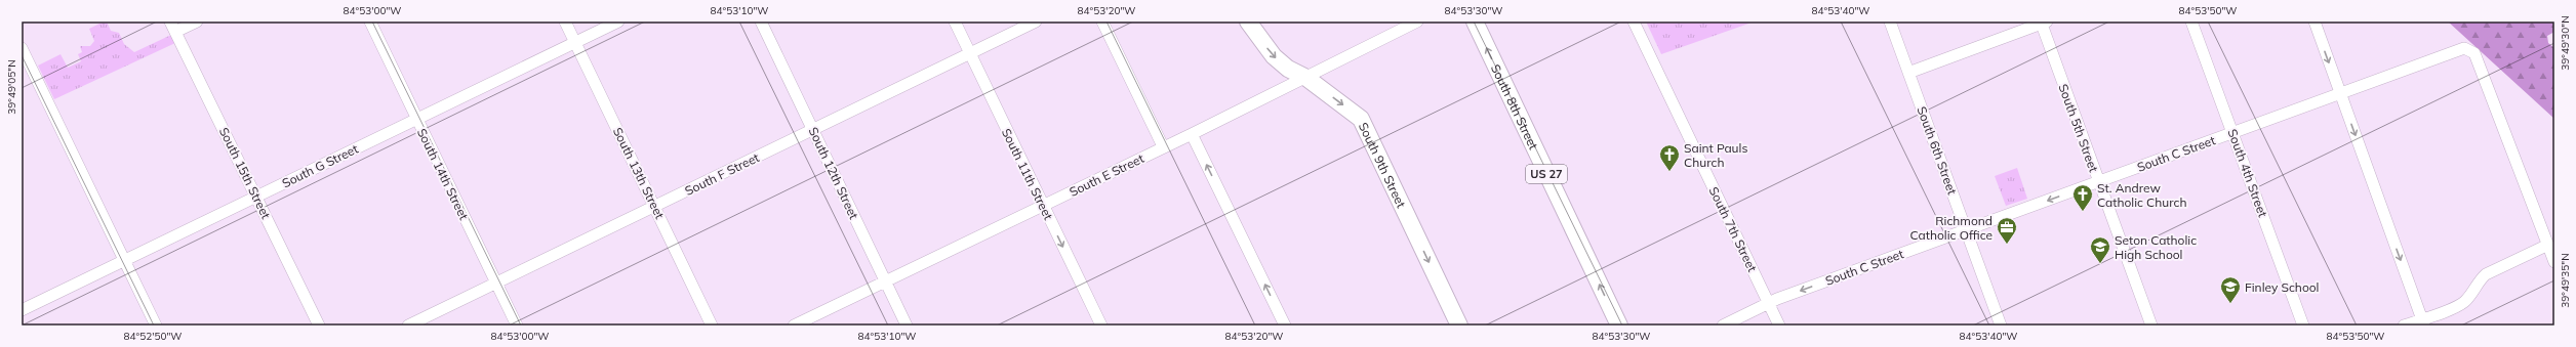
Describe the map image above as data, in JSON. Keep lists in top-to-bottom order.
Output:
{
  "streets": {
    "highway": ["South 8th Street", "South 9th Street", "US 27"],
    "street": [
      "South 5th Street",
      "South 6th Street",
      "South C Street",
      "South G Street",
      "South 15th Street",
      "South 13th Street",
      "South 12th Street",
      "South 4th Street",
      "South 14th Street",
      "South F Street",
      "South 11th Street",
      "South E Street",
      "South 7th Street"
    ]
  },
  "crossings": [
    ["South 5th Street", "South C Street"],
    ["South 6th Street", "South C Street"],
    ["South C Street", "South 4th Street"],
    ["South C Street", "South 7th Street"],
    ["South 9th Street", "South E Street"],
    ["South G Street", "South 15th Street"],
    ["South G Street", "South 13th Street"],
    ["South G Street", "South 14th Street"],
    ["South 13th Street", "South F Street"],
    ["South 12th Street", "South F Street"],
    ["South 12th Street", "South E Street"],
    ["South 14th Street", "South F Street"],
    ["South F Street", "South 11th Street"],
    ["South 11th Street", "South E Street"]
  ],
  "one_way": ["South 8th Street", "South 9th Street", "South 11th Street"],
  "places": {
    "church": ["Saint Pauls Church", "St. Andrew Catholic Church"],
    "office": ["Richmond Catholic Office"],
    "school or university": ["Seton Catholic High School", "Finley School"]
  },
  "coordinates": [
    "84°53'00\"W",
    "84°53'10\"W",
    "84°53'20\"W",
    "84°53'30\"W",
    "84°53'40\"W",
    "84°53'50\"W",
    "39°49'30\"N",
    "39°49'05\"N",
    "39°49'35\"N",
    "84°52'50\"W"
  ]
}
